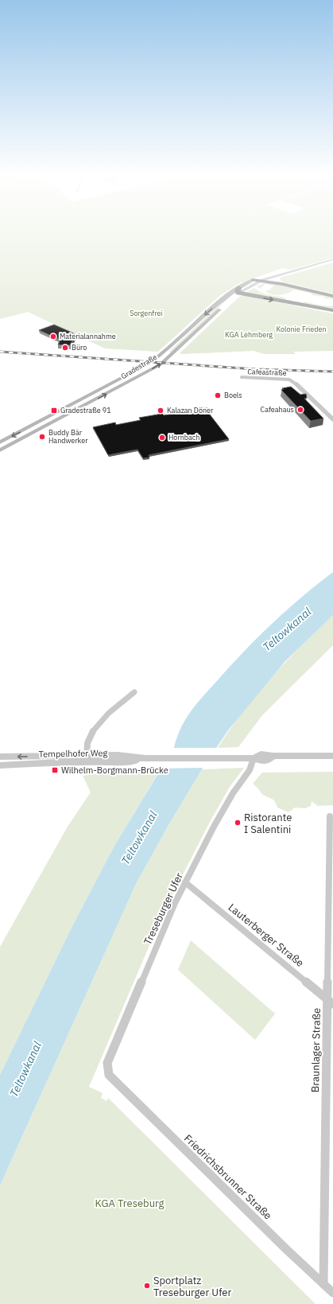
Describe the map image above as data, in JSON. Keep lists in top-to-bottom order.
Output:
{
  "streets": {
    "main road": ["Gradestraße"],
    "street": [
      "Cafeastraße",
      "Tempelhofer Weg",
      "Treseburger Ufer",
      "Lauterberger Straße",
      "Braunlager Straße",
      "Friedrichsbrunner Straße"
    ]
  },
  "crossings": [
    ["Tempelhofer Weg", "Treseburger Ufer"],
    ["Treseburger Ufer", "Lauterberger Straße"],
    ["Treseburger Ufer", "Friedrichsbrunner Straße"],
    ["Lauterberger Straße", "Braunlager Straße"],
    ["Braunlager Straße", "Friedrichsbrunner Straße"]
  ],
  "water": ["Teltowkanal"],
  "parks": [
    "Sorgenfrei",
    "Kolonie Frieden",
    "KGA Lehmberg",
    "KGA Treseburg"
  ],
  "places": {
    "other": [
      "Materialannahme",
      "Büro",
      "Boels",
      "Cafeahaus",
      "Kalazan Döner",
      "Buddy Bär Handwerker",
      "Hornbach",
      "Ristorante I Salentini",
      "Sportplatz Treseburger Ufer"
    ],
    "transit": ["Gradestraße 91", "Wilhelm-Borgmann-Brücke"]
  }
}
